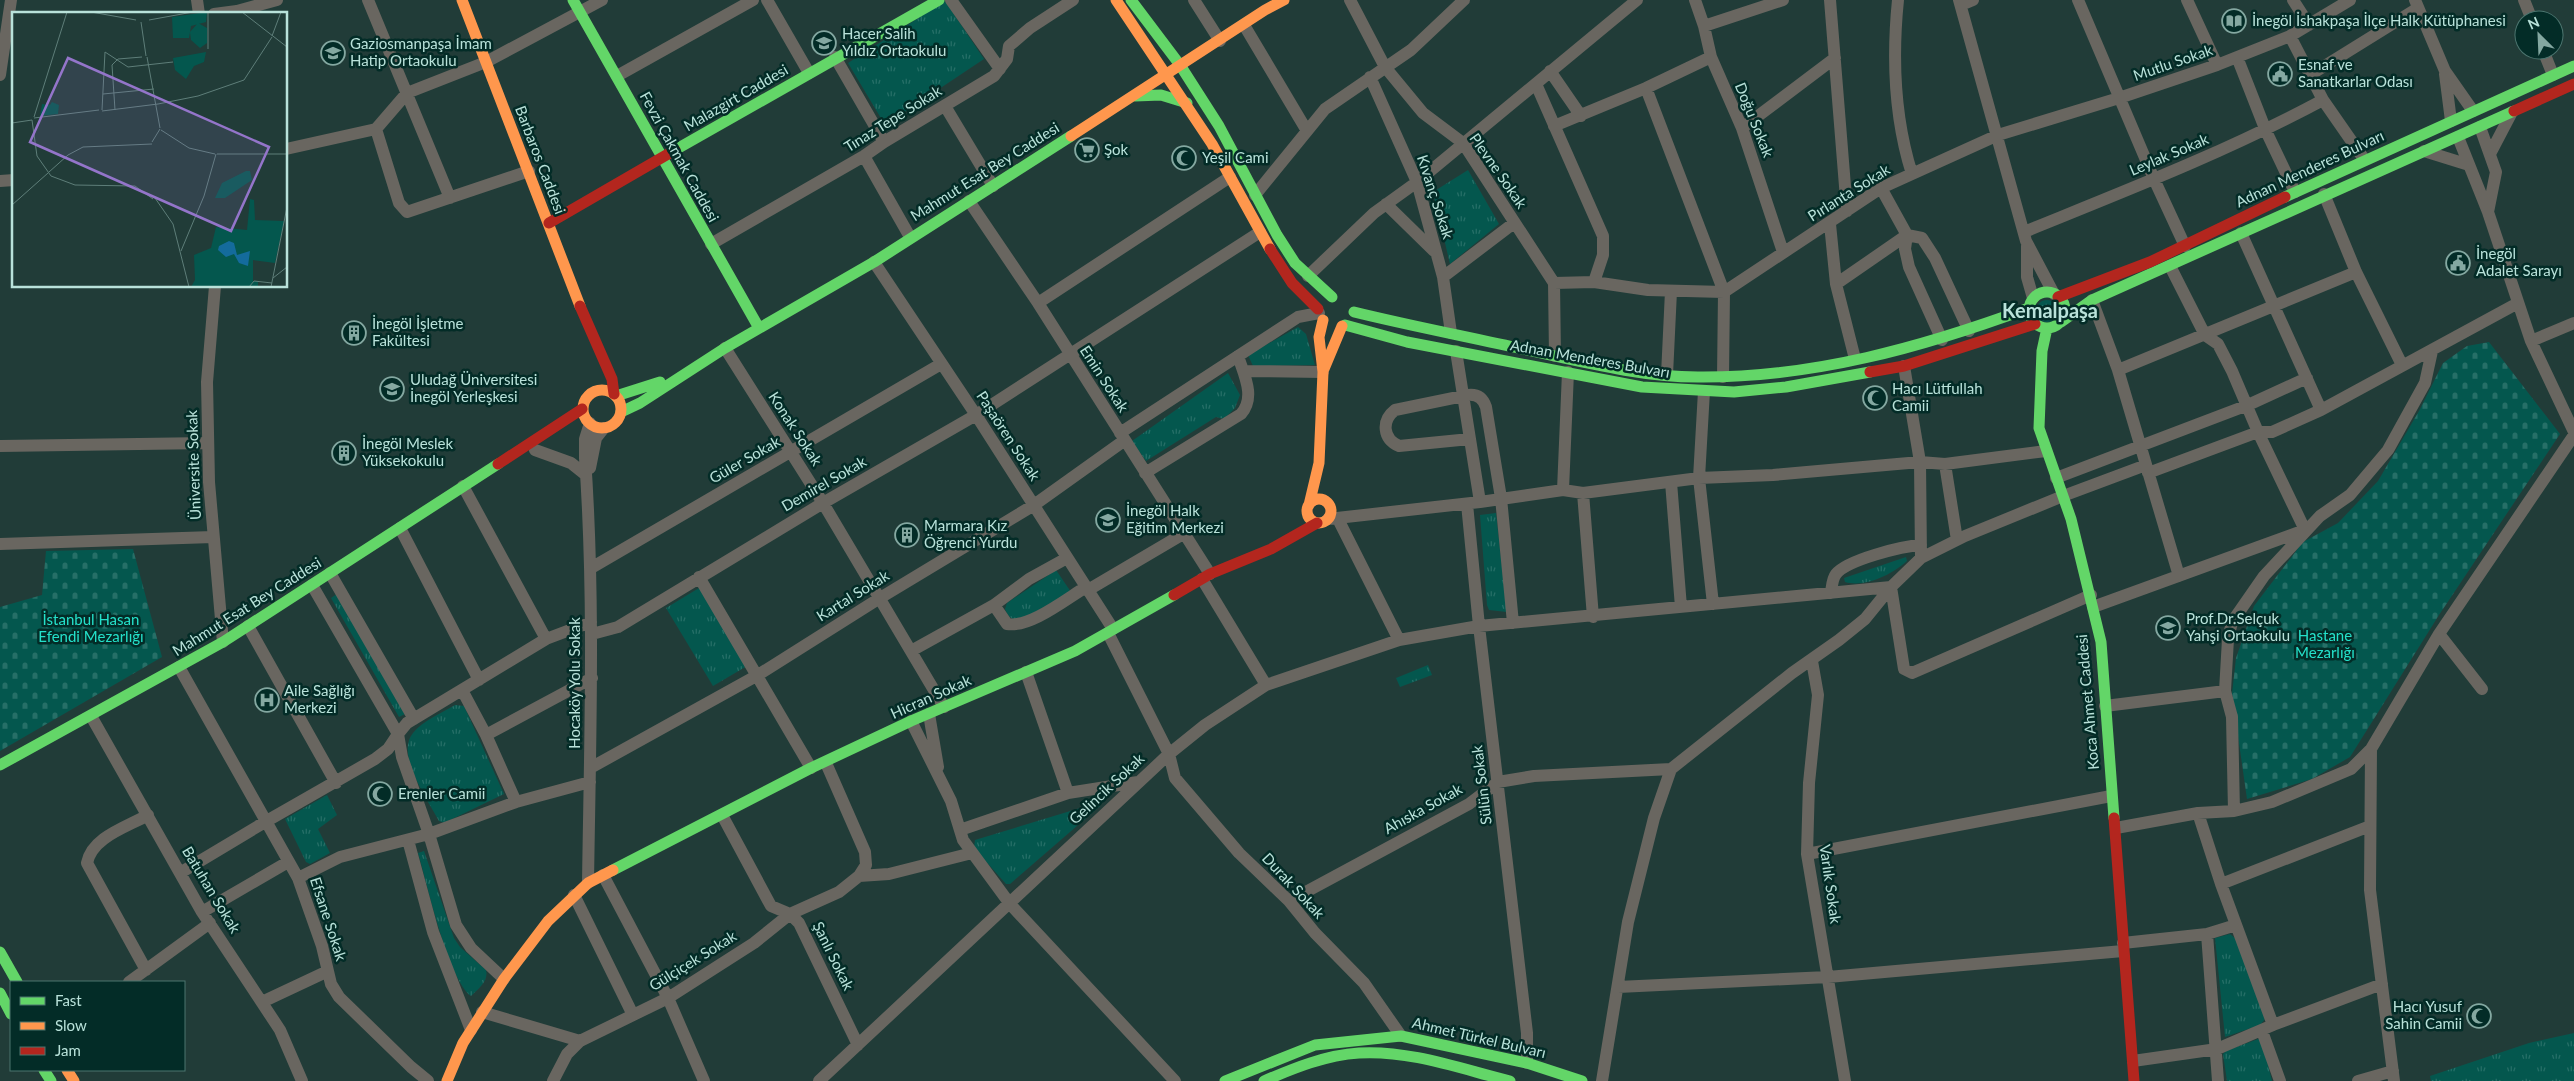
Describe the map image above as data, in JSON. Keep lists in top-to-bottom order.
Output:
{
  "streets": {
    "main road": [
      "Malazgirt Caddesi",
      "Fevzi Çakmak Caddesi",
      "Barbaros Caddesi",
      "Adnan Menderes Bulvarı",
      "Mahmut Esat Bey Caddesi",
      "Hicran Sokak",
      "Koca Ahmet Caddesi",
      "Ahmet Türkel Bulvarı"
    ],
    "street": [
      "Mutlu Sokak",
      "Tınaz Tepe Sokak",
      "Doğu Sokak",
      "Leylak Sokak",
      "Plevne Sokak",
      "Pırlanta Sokak",
      "Kıvanç Sokak",
      "Emin Sokak",
      "Konak Sokak",
      "Paşaören Sokak",
      "Güler Sokak",
      "Üniversite Sokak",
      "Demirel Sokak",
      "Kartal Sokak",
      "Hocaköy Yolu Sokak",
      "Sülün Sokak",
      "Gelincik Sokak",
      "Ahıska Sokak",
      "Varlık Sokak",
      "Durak Sokak",
      "Batuhan Sokak",
      "Efsane Sokak",
      "Şanlı Sokak",
      "Gülçiçek Sokak"
    ]
  },
  "crossings": [
    ["Mutlu Sokak", "Pırlanta Sokak"],
    ["Malazgirt Caddesi", "Fevzi Çakmak Caddesi"],
    ["Malazgirt Caddesi", "Barbaros Caddesi"],
    ["Tınaz Tepe Sokak", "Fevzi Çakmak Caddesi"],
    ["Doğu Sokak", "Pırlanta Sokak"],
    ["Fevzi Çakmak Caddesi", "Mahmut Esat Bey Caddesi"],
    ["Adnan Menderes Bulvarı", "Kıvanç Sokak"],
    ["Adnan Menderes Bulvarı", "Kartal Sokak"],
    ["Adnan Menderes Bulvarı", "Koca Ahmet Caddesi"],
    ["Adnan Menderes Bulvarı", "Sülün Sokak"],
    ["Mahmut Esat Bey Caddesi", "Emin Sokak"],
    ["Mahmut Esat Bey Caddesi", "Konak Sokak"],
    ["Mahmut Esat Bey Caddesi", "Paşaören Sokak"],
    ["Mahmut Esat Bey Caddesi", "Üniversite Sokak"],
    ["Mahmut Esat Bey Caddesi", "Batuhan Sokak"],
    ["Mahmut Esat Bey Caddesi", "Efsane Sokak"],
    ["Emin Sokak", "Demirel Sokak"],
    ["Emin Sokak", "Kartal Sokak"],
    ["Emin Sokak", "Hicran Sokak"],
    ["Emin Sokak", "Gelincik Sokak"],
    ["Konak Sokak", "Güler Sokak"],
    ["Konak Sokak", "Demirel Sokak"],
    ["Konak Sokak", "Kartal Sokak"],
    ["Konak Sokak", "Hicran Sokak"],
    ["Paşaören Sokak", "Güler Sokak"],
    ["Paşaören Sokak", "Demirel Sokak"],
    ["Paşaören Sokak", "Kartal Sokak"],
    ["Paşaören Sokak", "Hicran Sokak"],
    ["Paşaören Sokak", "Gelincik Sokak"],
    ["Paşaören Sokak", "Durak Sokak"],
    ["Güler Sokak", "Hocaköy Yolu Sokak"],
    ["Demirel Sokak", "Hocaköy Yolu Sokak"],
    ["Demirel Sokak", "Batuhan Sokak"],
    ["Demirel Sokak", "Efsane Sokak"],
    ["Kartal Sokak", "Hocaköy Yolu Sokak"],
    ["Hicran Sokak", "Şanlı Sokak"],
    ["Sülün Sokak", "Gelincik Sokak"],
    ["Sülün Sokak", "Ahıska Sokak"],
    ["Sülün Sokak", "Ahmet Türkel Bulvarı"],
    ["Gelincik Sokak", "Durak Sokak"],
    ["Gelincik Sokak", "Şanlı Sokak"],
    ["Ahıska Sokak", "Durak Sokak"],
    ["Durak Sokak", "Ahmet Türkel Bulvarı"],
    ["Şanlı Sokak", "Gülçiçek Sokak"]
  ],
  "districts": ["Kemalpaşa"],
  "parks": ["İstanbul Hasan Efendi Mezarlığı", "Hastane Mezarlığı"],
  "places": {
    "library": ["İnegöl İshakpaşa İlçe Halk Kütüphanesi"],
    "school or university": [
      "Hacer Salih Yıldız Ortaokulu",
      "Gaziosmanpaşa İmam Hatip Ortaokulu",
      "Uludağ Üniversitesi İnegöl Yerleşkesi",
      "İnegöl Halk Eğitim Merkezi",
      "Prof.Dr.Selçuk Yahşi Ortaokulu"
    ],
    "public building": ["Esnaf ve Sanatkarlar Odası", "İnegöl Adalet Sarayı"],
    "supermarket": ["Şok"],
    "mosque": [
      "Yeşil Cami",
      "Hacı Lütfullah Camii",
      "Erenler Camii",
      "Hacı Yusuf Sahin Camii"
    ],
    "building": ["İnegöl İşletme Fakültesi", "İnegöl Meslek Yüksekokulu", "Marmara Kız Öğrenci Yurdu"],
    "hospital": ["Aile Sağlığı Merkezi"]
  },
  "legend": ["Fast", "Slow", "Jam"],
  "north": "top left"
}
